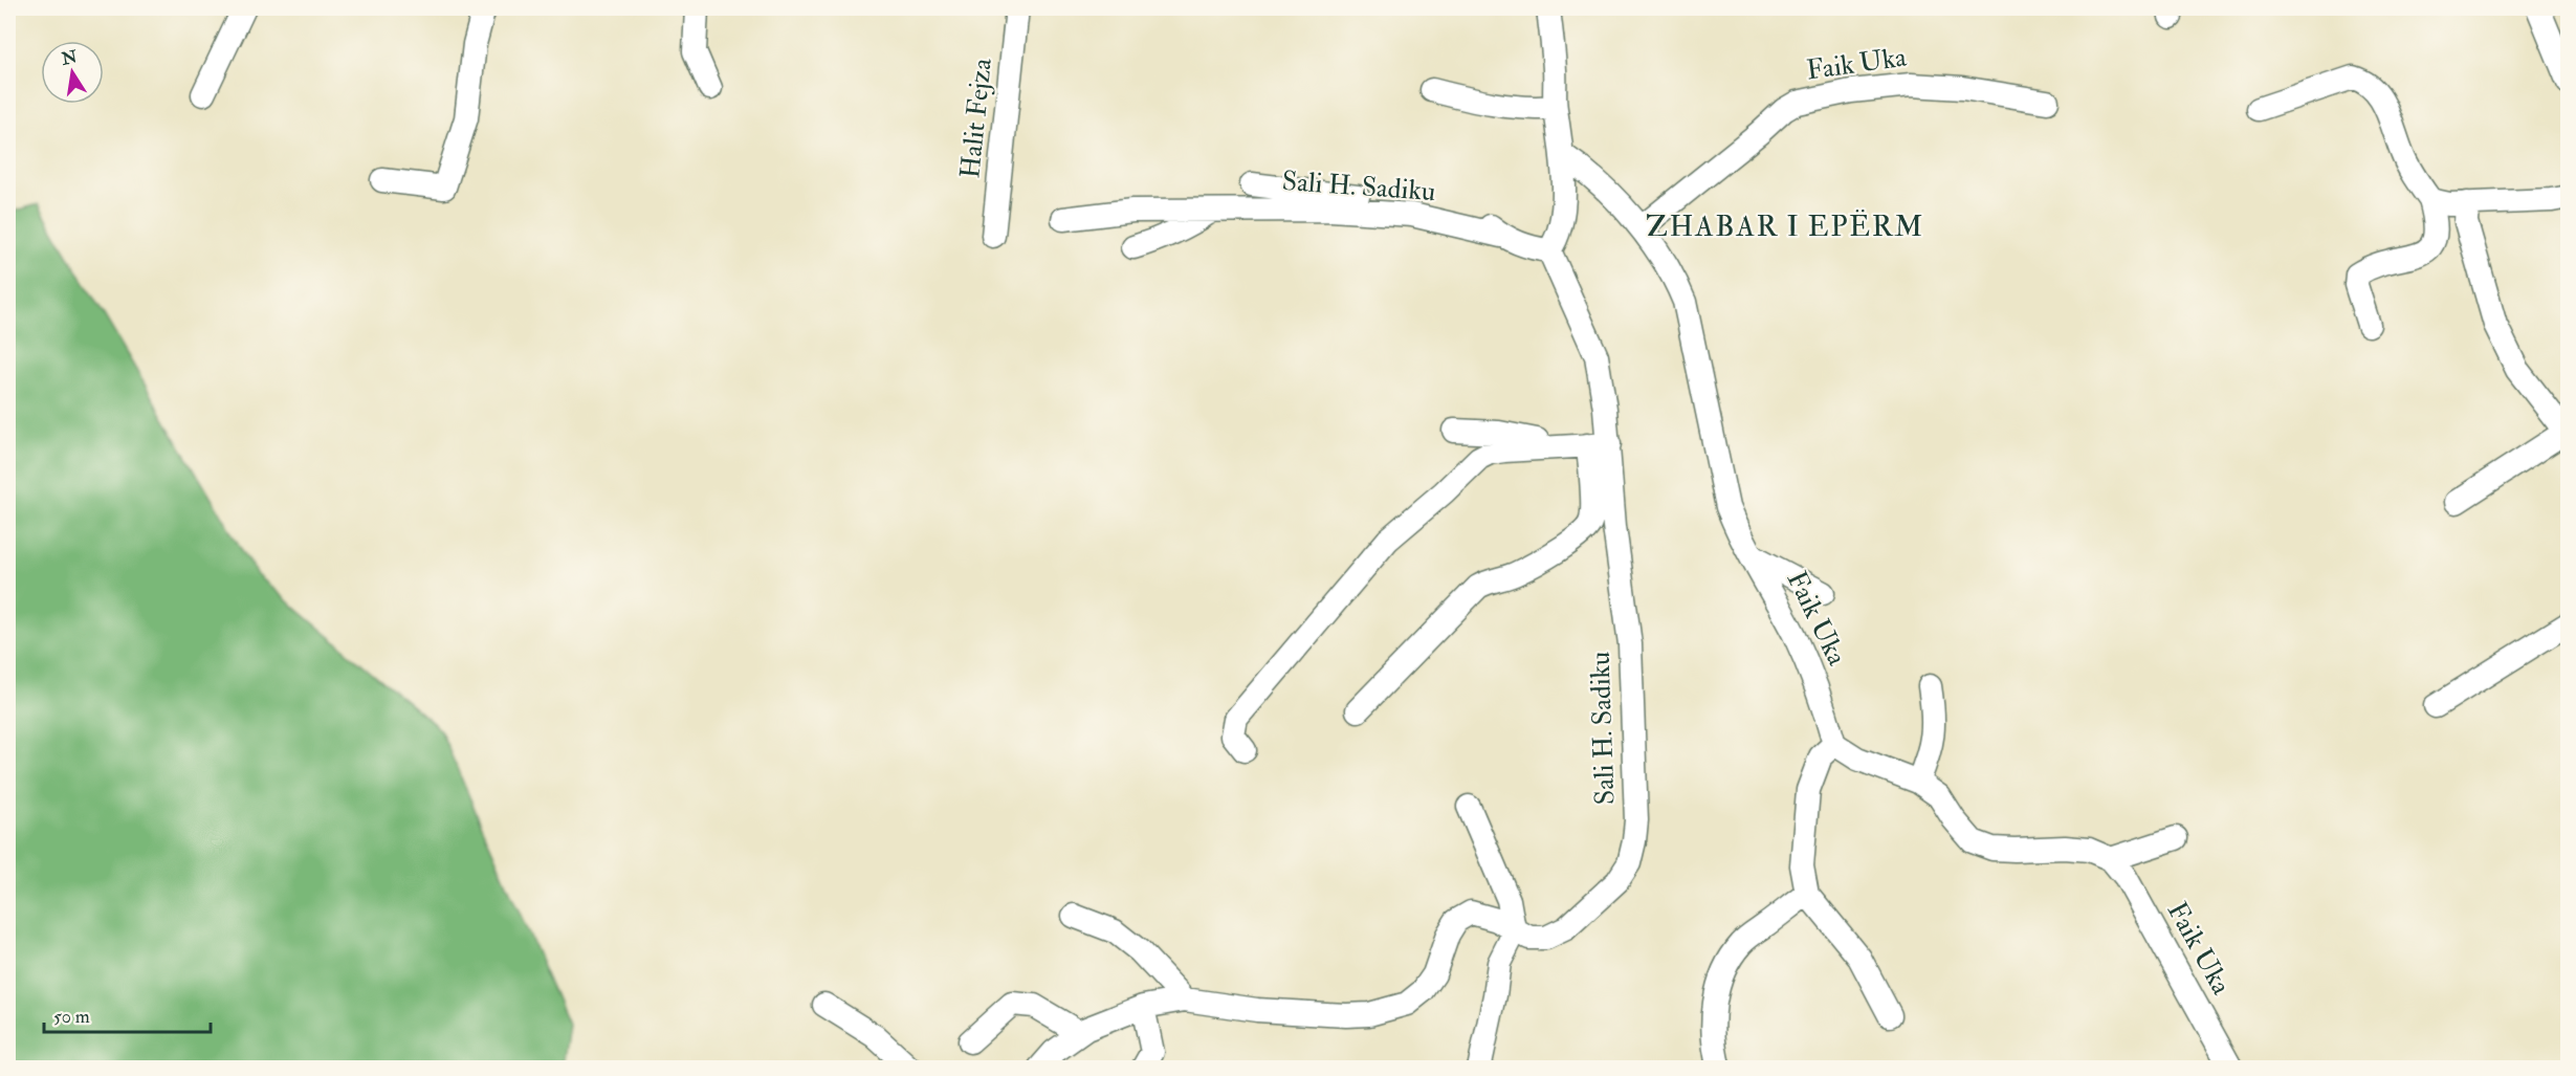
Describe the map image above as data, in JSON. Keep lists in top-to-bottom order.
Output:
{
  "streets": {
    "street": ["Faik Uka", "Halit Fejza", "Sali H. Sadiku"]
  },
  "districts": ["ZHABAR I EPËRM"],
  "scale_bar": "50 m",
  "north": "top"
}
